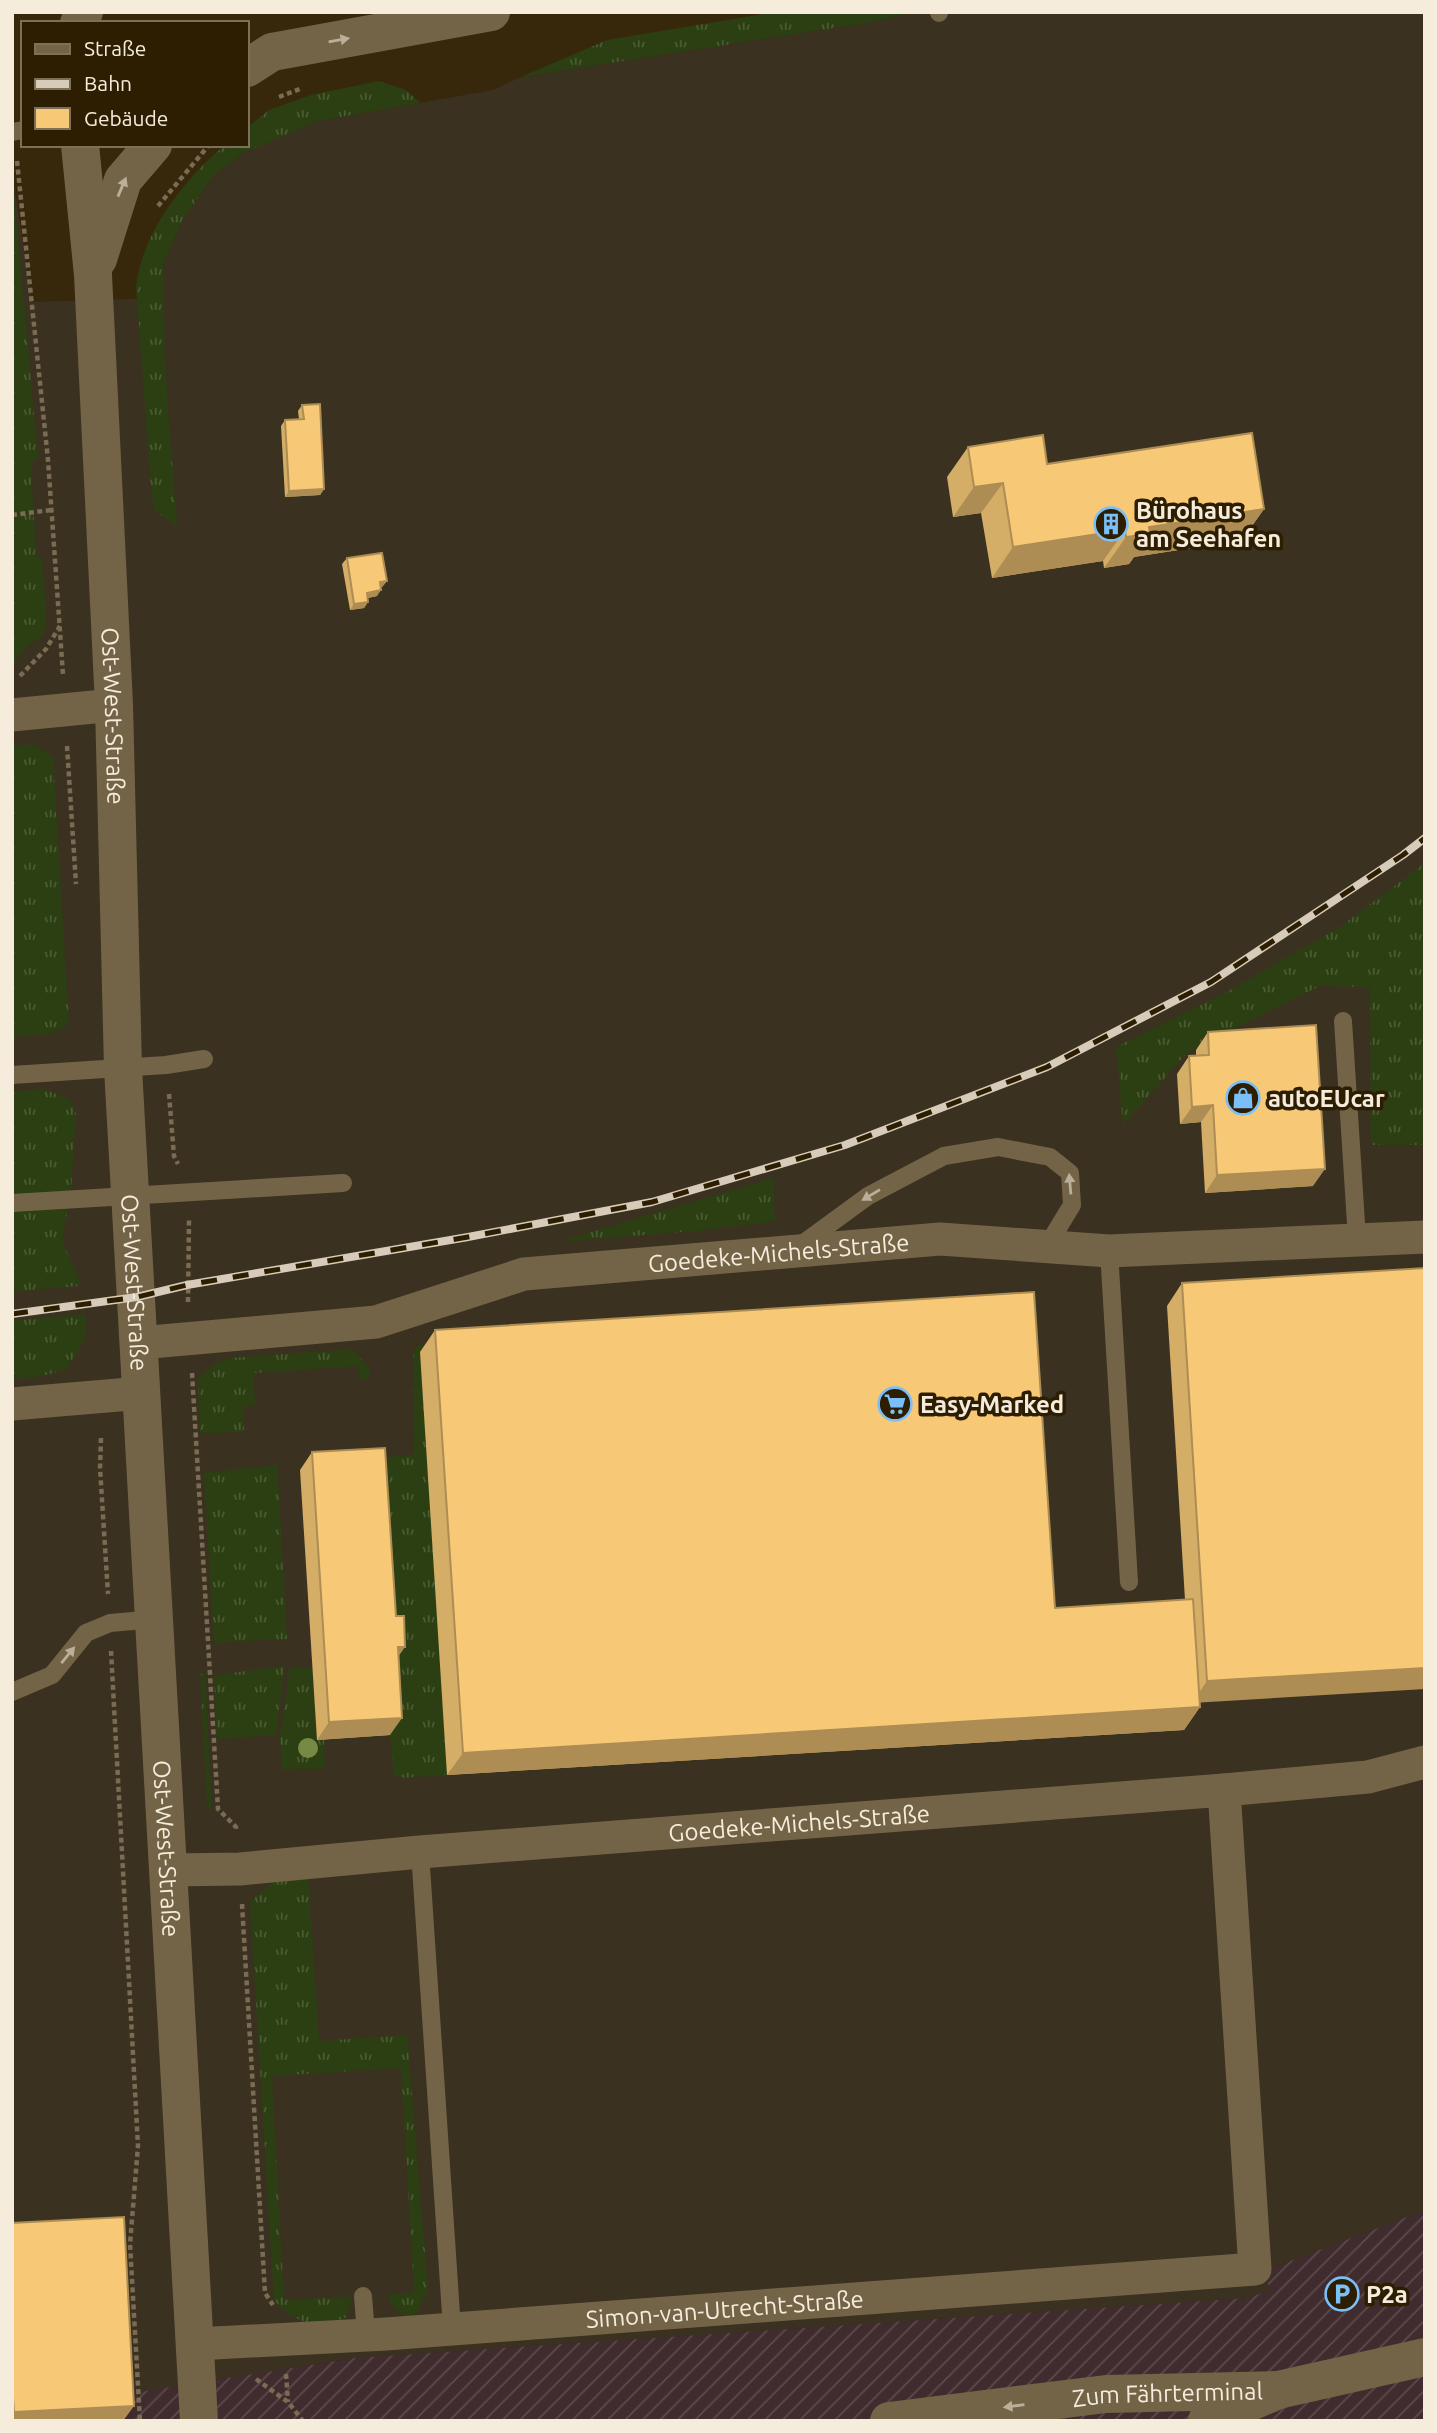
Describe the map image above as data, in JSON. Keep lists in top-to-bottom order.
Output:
{
  "streets": {
    "street": [
      "Ost-West-Straße",
      "Goedeke-Michels-Straße",
      "Simon-van-Utrecht-Straße",
      "Zum Fährterminal"
    ]
  },
  "crossings": [
    ["Ost-West-Straße", "Goedeke-Michels-Straße"],
    ["Ost-West-Straße", "Simon-van-Utrecht-Straße"],
    ["Goedeke-Michels-Straße", "Simon-van-Utrecht-Straße"]
  ],
  "one_way": ["Zum Fährterminal"],
  "places": {
    "building": ["Bürohaus am Seehafen"],
    "shop": ["autoEUcar"],
    "supermarket": ["Easy-Marked"],
    "parking": ["P2a"]
  },
  "legend": ["Straße", "Bahn", "Gebäude"]
}
